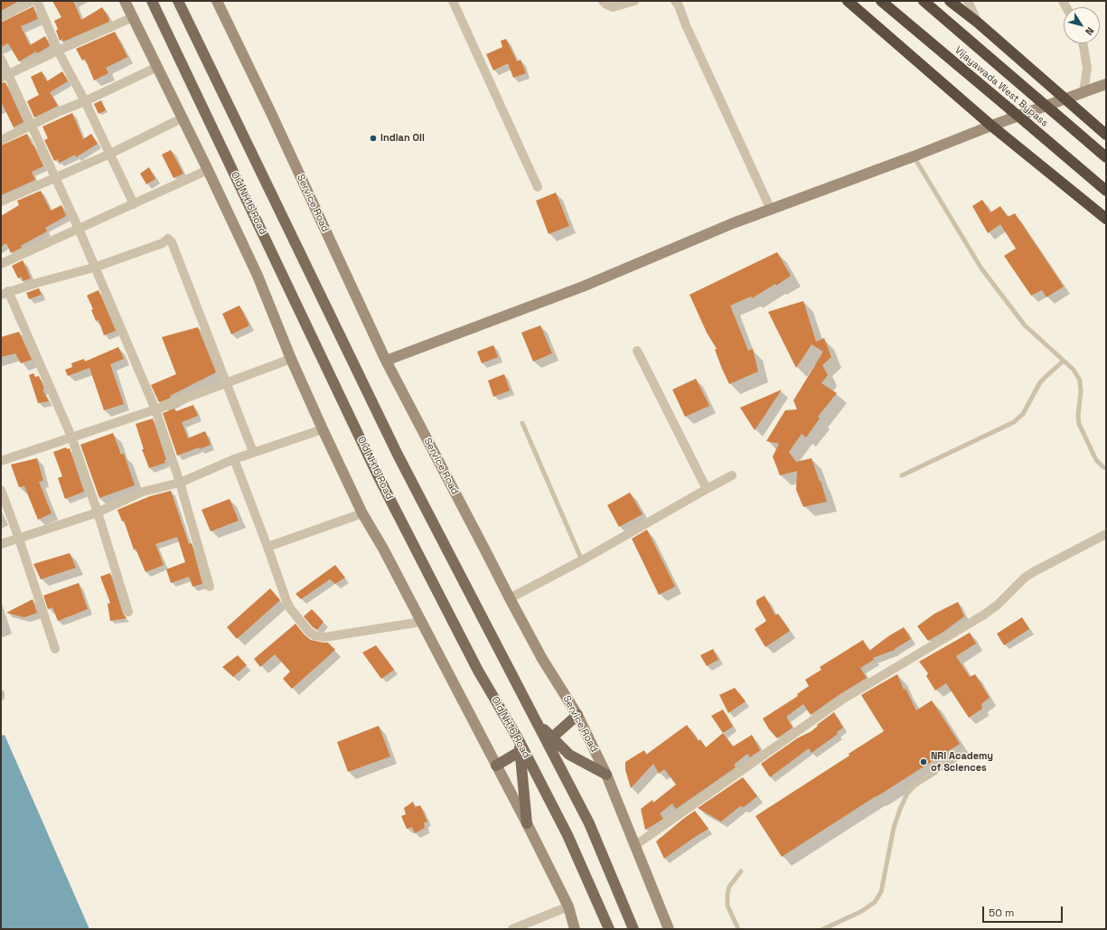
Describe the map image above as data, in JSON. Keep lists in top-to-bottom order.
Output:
{
  "streets": {
    "highway": ["Vijayawada West Bypass"],
    "main road": ["Old NH16 Road"],
    "street": ["Service Road"]
  },
  "places": ["Indian Oil", "NRI Academy of Sciences"],
  "scale_bar": "50 m",
  "north": "bottom right"
}
